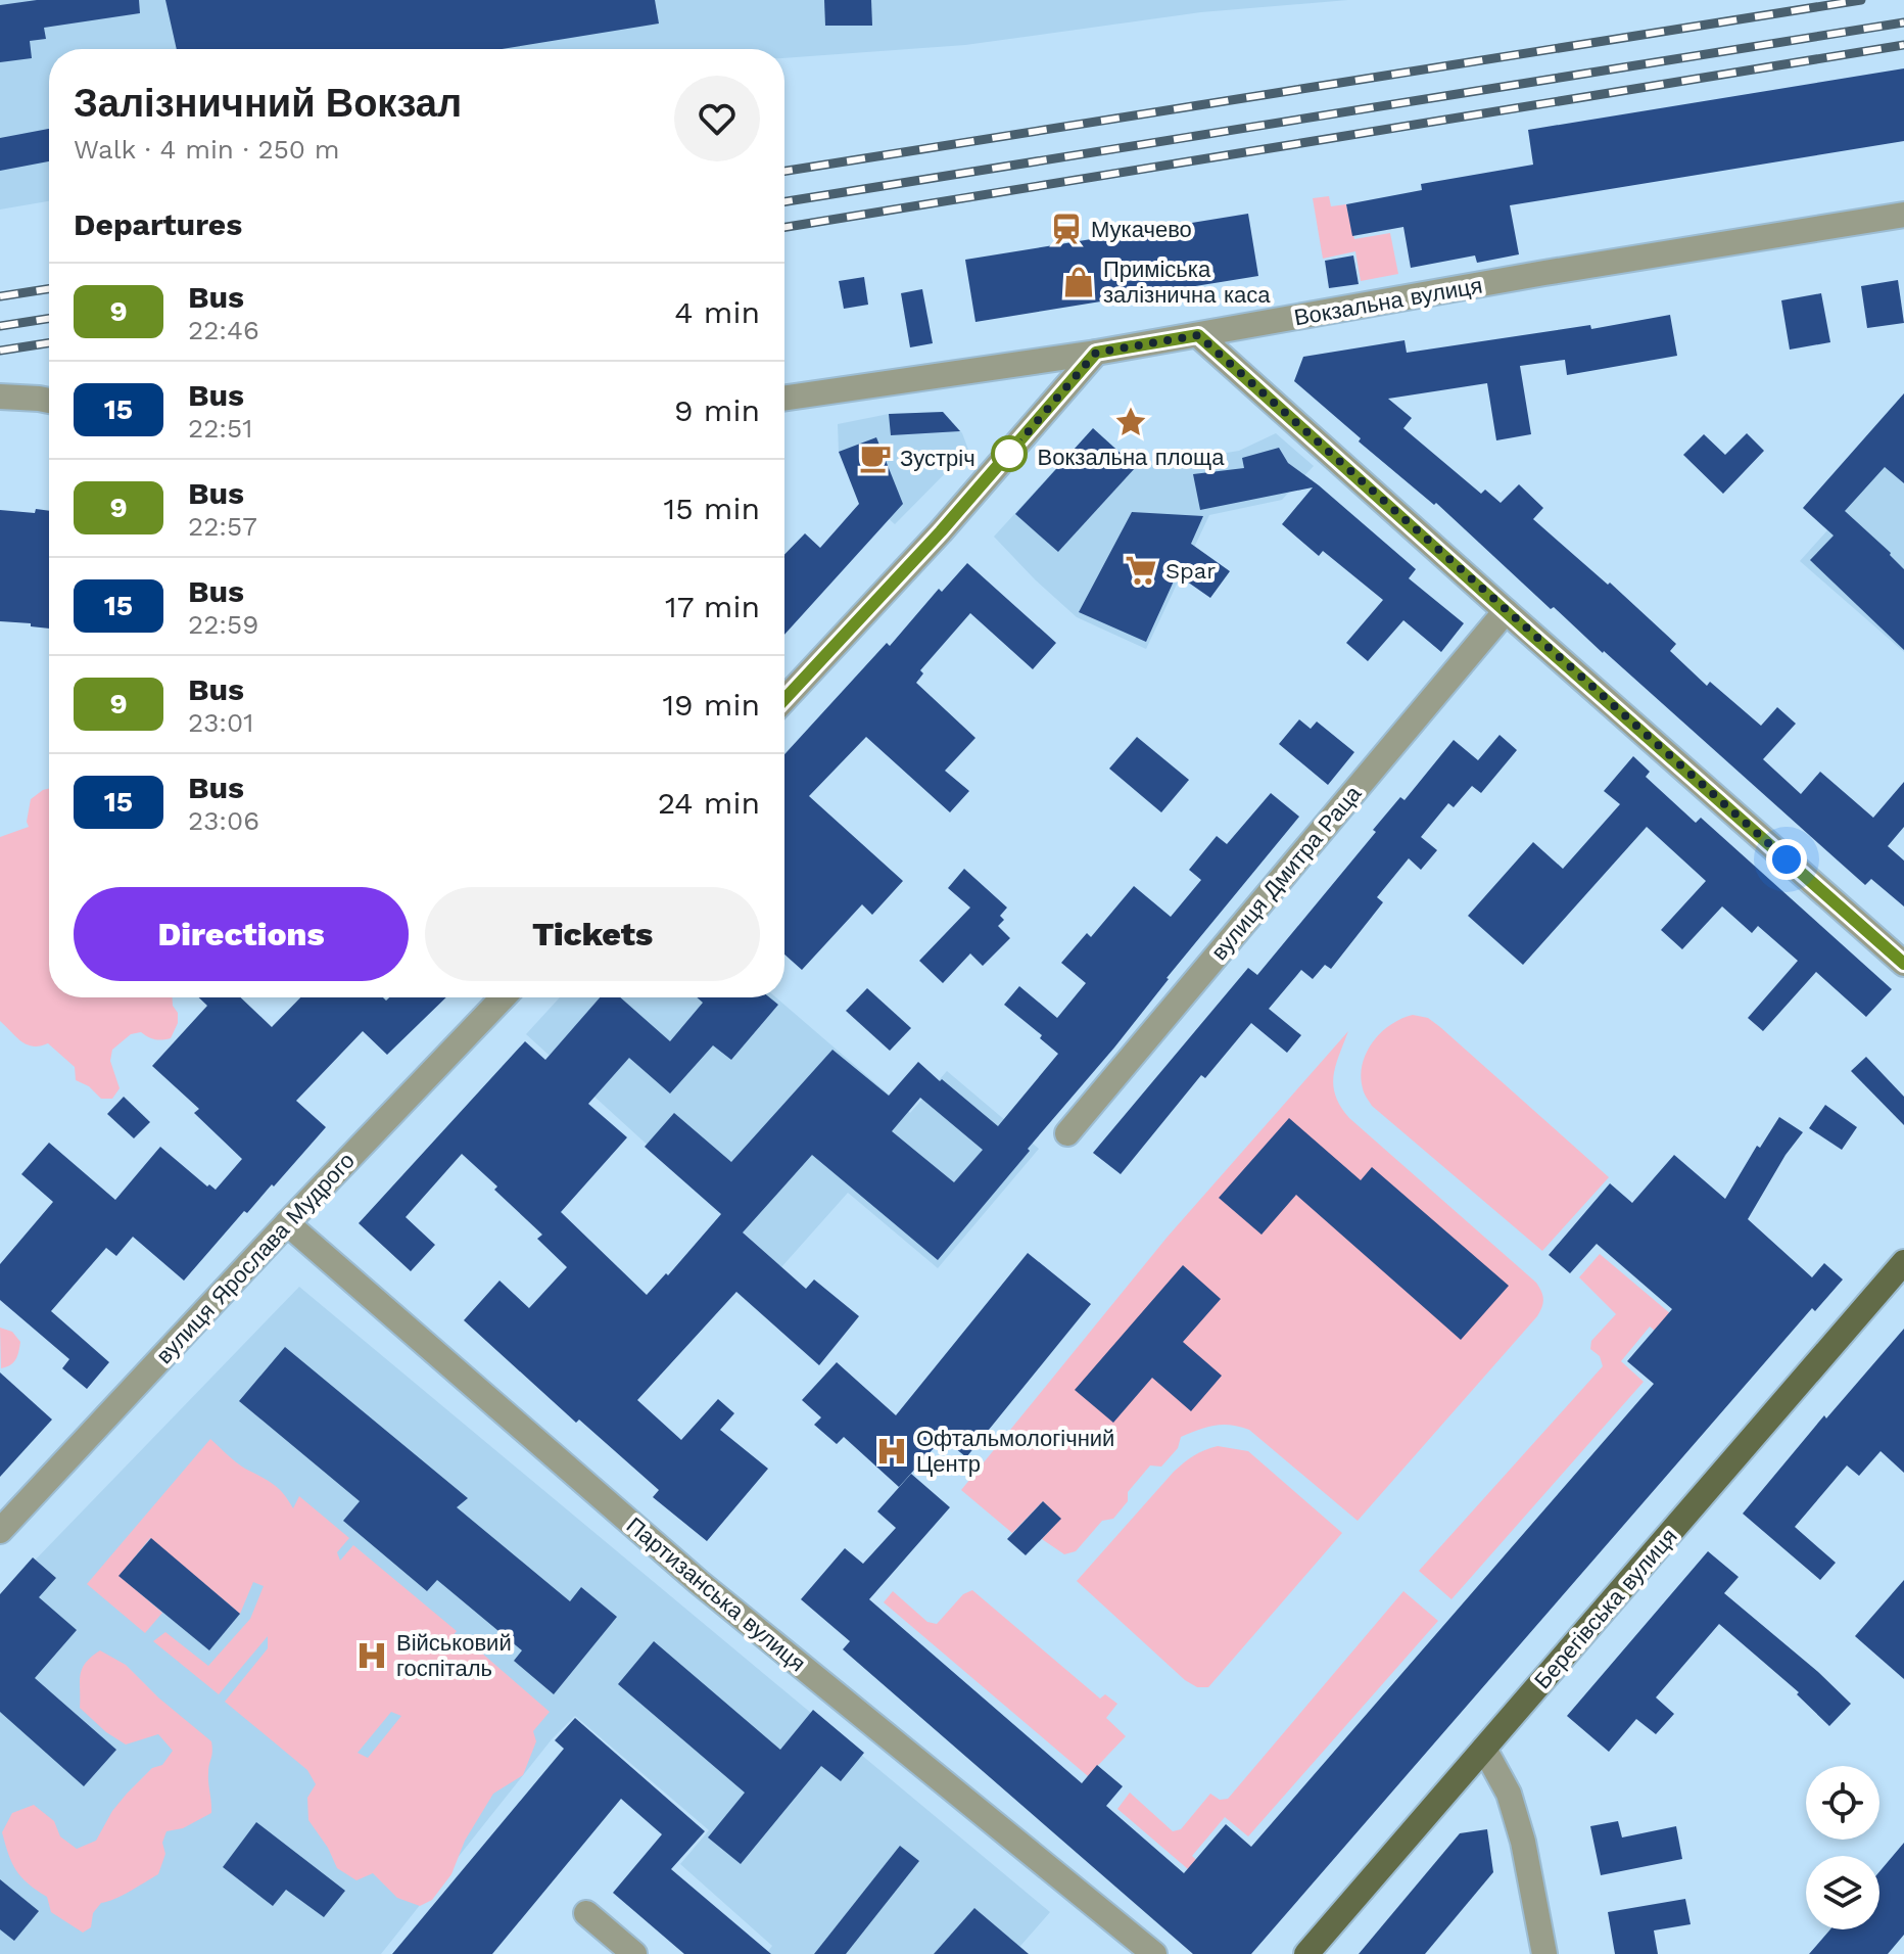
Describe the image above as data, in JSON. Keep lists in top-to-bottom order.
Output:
{
  "streets": {
    "main road": ["Берегівська вулиця"],
    "street": [
      "Вокзальна вулиця",
      "вулиця Дмитра Раца",
      "вулиця Ярослава Мудрого",
      "Партизанська вулиця"
    ]
  },
  "crossings": [
    ["вулиця Ярослава Мудрого", "Партизанська вулиця"]
  ],
  "places": {
    "station": ["Мукачево"],
    "shop": ["Приміська залізнична каса"],
    "place": ["Вокзальна площа"],
    "cafe": ["Зустріч"],
    "supermarket": ["Spar"],
    "hospital": ["Офтальмологічний Центр", "Військовий госпіталь"]
  },
  "lines": ["bus line 9"],
  "page": {
    "heading": [
      ["Залізничний Вокзал", "Walk · 4 min · 250 m"],
      "Departures"
    ],
    "list": [
      {
        "mark": "9",
        "name": "Bus",
        "note": "22:46",
        "value": "4 min"
      },
      {
        "mark": "15",
        "name": "Bus",
        "note": "22:51",
        "value": "9 min"
      },
      {
        "mark": "9",
        "name": "Bus",
        "note": "22:57",
        "value": "15 min"
      },
      {
        "mark": "15",
        "name": "Bus",
        "note": "22:59",
        "value": "17 min"
      },
      {
        "mark": "9",
        "name": "Bus",
        "note": "23:01",
        "value": "19 min"
      },
      {
        "mark": "15",
        "name": "Bus",
        "note": "23:06",
        "value": "24 min"
      }
    ],
    "buttons": ["Directions", "Tickets"]
  }
}
